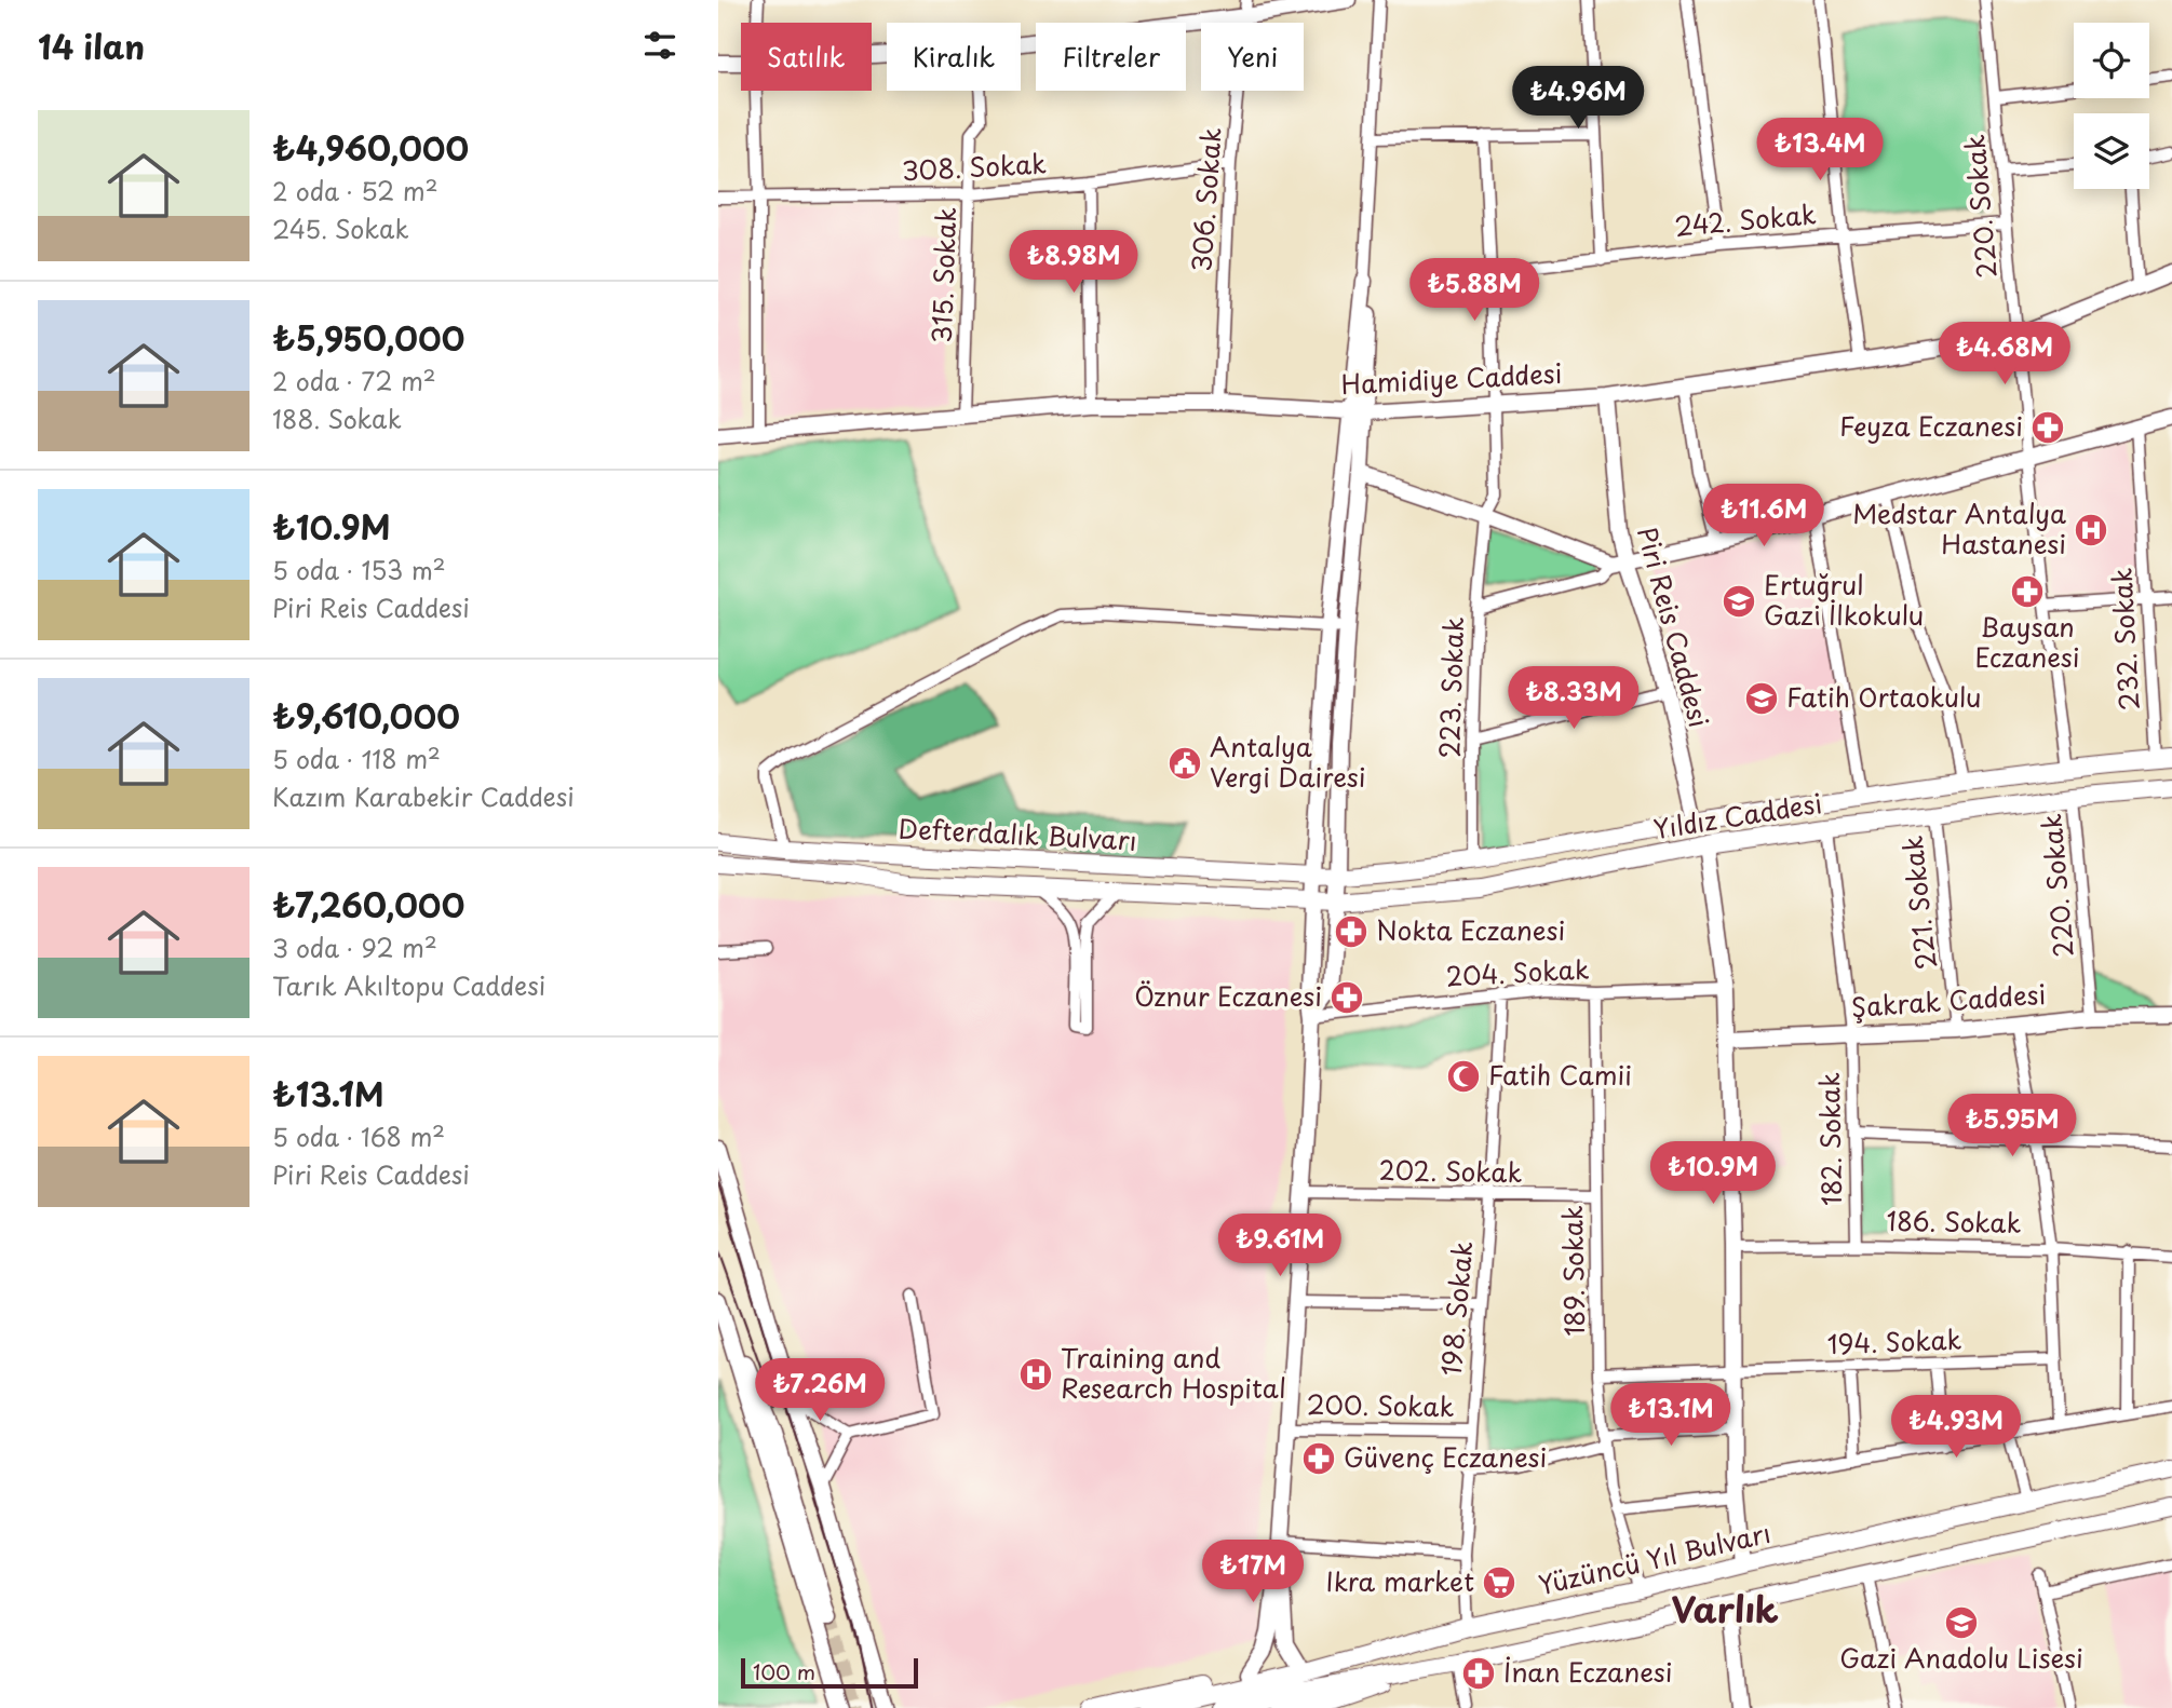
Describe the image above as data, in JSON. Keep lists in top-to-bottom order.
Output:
{
  "streets": {
    "main road": ["Yıldız Caddesi", "Defterdalık Bulvarı", "Yüzüncü Yıl Bulvarı"],
    "street": [
      "308. Sokak",
      "306. Sokak",
      "220. Sokak",
      "242. Sokak",
      "315. Sokak",
      "Hamidiye Caddesi",
      "Piri Reis Caddesi",
      "232. Sokak",
      "223. Sokak",
      "221. Sokak",
      "204. Sokak",
      "Şakrak Caddesi",
      "182. Sokak",
      "202. Sokak",
      "186. Sokak",
      "189. Sokak",
      "198. Sokak",
      "194. Sokak",
      "200. Sokak"
    ]
  },
  "crossings": [
    ["308. Sokak", "306. Sokak"],
    ["308. Sokak", "315. Sokak"],
    ["306. Sokak", "Hamidiye Caddesi"],
    ["220. Sokak", "242. Sokak"],
    ["220. Sokak", "Hamidiye Caddesi"],
    ["220. Sokak", "Yıldız Caddesi"],
    ["220. Sokak", "Şakrak Caddesi"],
    ["242. Sokak", "223. Sokak"],
    ["315. Sokak", "Hamidiye Caddesi"],
    ["Hamidiye Caddesi", "Piri Reis Caddesi"],
    ["Hamidiye Caddesi", "223. Sokak"],
    ["Piri Reis Caddesi", "Yıldız Caddesi"],
    ["232. Sokak", "Yıldız Caddesi"],
    ["223. Sokak", "Yıldız Caddesi"],
    ["Yıldız Caddesi", "Defterdalık Bulvarı"],
    ["Yıldız Caddesi", "221. Sokak"],
    ["Yıldız Caddesi", "182. Sokak"],
    ["221. Sokak", "Şakrak Caddesi"],
    ["204. Sokak", "189. Sokak"],
    ["204. Sokak", "198. Sokak"],
    ["Şakrak Caddesi", "182. Sokak"],
    ["182. Sokak", "186. Sokak"],
    ["202. Sokak", "189. Sokak"],
    ["202. Sokak", "198. Sokak"],
    ["189. Sokak", "194. Sokak"],
    ["189. Sokak", "Yüzüncü Yıl Bulvarı"],
    ["198. Sokak", "200. Sokak"],
    ["198. Sokak", "Yüzüncü Yıl Bulvarı"]
  ],
  "districts": ["Varlık"],
  "places": {
    "pharmacy": [
      "Feyza Eczanesi",
      "Baysan Eczanesi",
      "Nokta Eczanesi",
      "Öznur Eczanesi",
      "Güvenç Eczanesi",
      "İnan Eczanesi"
    ],
    "hospital": ["Medstar Antalya Hastanesi", "Training and Research Hospital"],
    "school or university": ["Ertuğrul Gazi İlkokulu", "Fatih Ortaokulu", "Gazi Anadolu Lisesi"],
    "public building": ["Antalya Vergi Dairesi"],
    "mosque": ["Fatih Camii"],
    "supermarket": ["Ikra market"]
  },
  "scale_bar": "100 m",
  "page": {
    "heading": "14 ilan",
    "chip": [
      "Satılık",
      "Kiralık",
      "Filtreler",
      "Yeni"
    ],
    "price": [
      "₺4.96M",
      "₺13.4M",
      "₺8.98M",
      "₺5.88M",
      "₺4.68M",
      "₺11.6M",
      "₺8.33M",
      "₺5.95M",
      "₺10.9M",
      "₺9.61M",
      "₺7.26M",
      "₺13.1M",
      "₺4.93M",
      "₺17M"
    ],
    "list": [
      {
        "name": "₺4,960,000",
        "note": "2 oda · 52 m² · 245. Sokak"
      },
      {
        "name": "₺5,950,000",
        "note": "2 oda · 72 m² · 188. Sokak"
      },
      {
        "name": "₺10.9M",
        "note": "5 oda · 153 m² · Piri Reis Caddesi"
      },
      {
        "name": "₺9,610,000",
        "note": "5 oda · 118 m² · Kazım Karabekir Caddesi"
      },
      {
        "name": "₺7,260,000",
        "note": "3 oda · 92 m² · Tarık Akıltopu Caddesi"
      },
      {
        "name": "₺13.1M",
        "note": "5 oda · 168 m² · Piri Reis Caddesi"
      }
    ],
    "scale": "100 m"
  }
}
